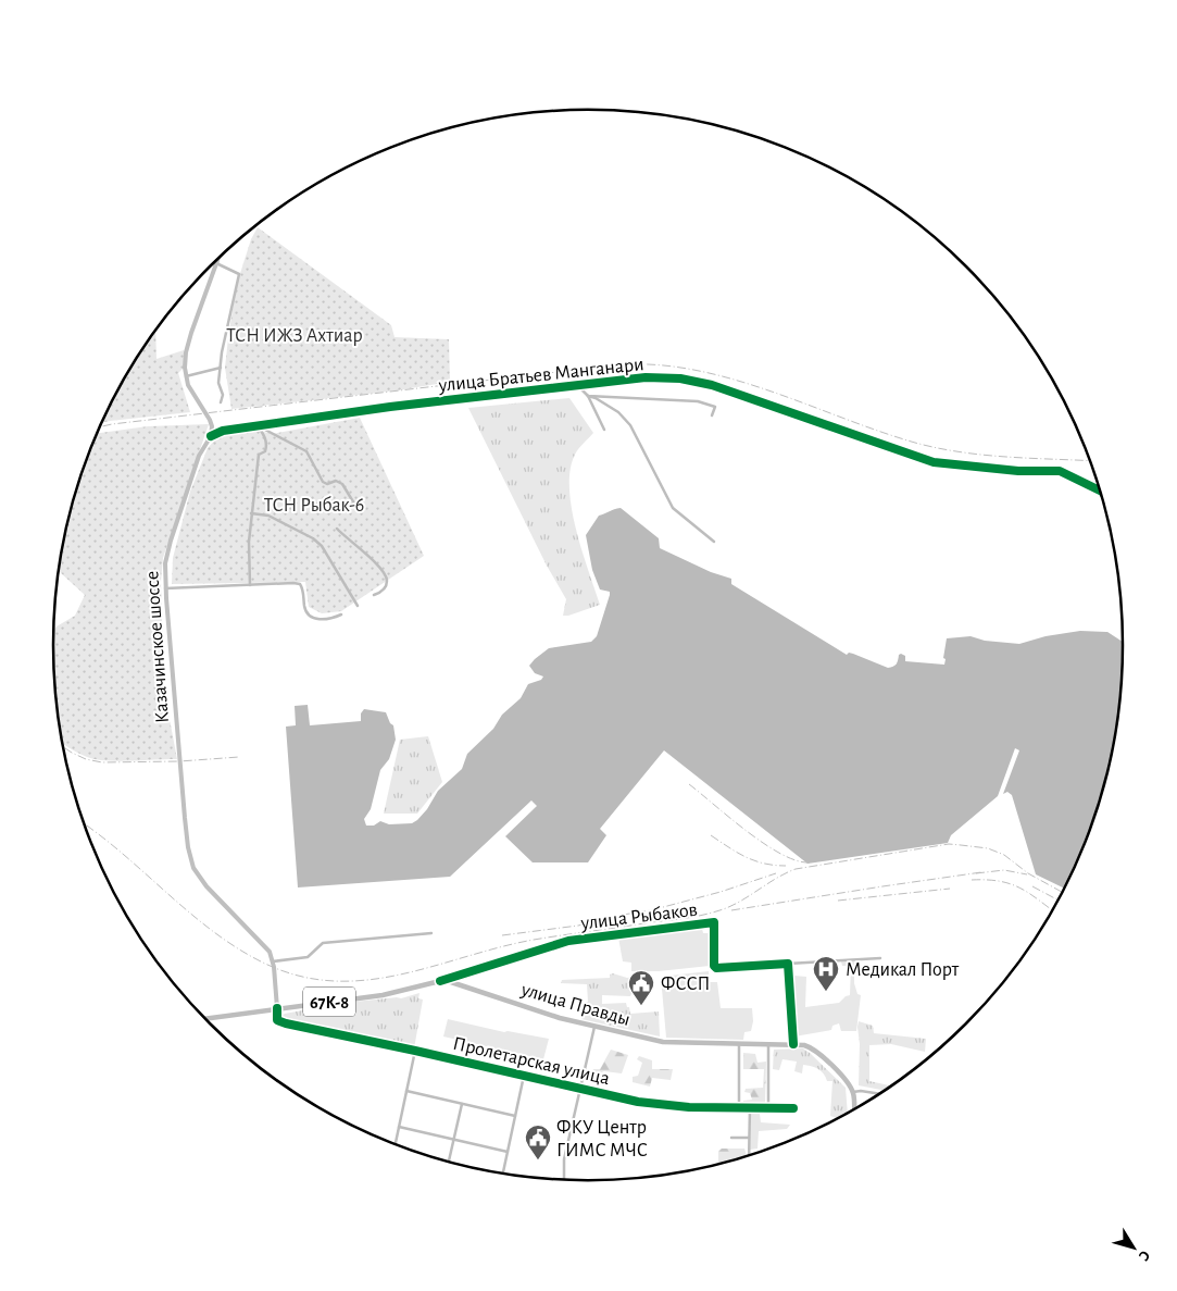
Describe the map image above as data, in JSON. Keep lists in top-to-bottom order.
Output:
{
  "streets": {
    "main road": ["Казачинское шоссе", "67К-8", "улица Правды"],
    "street": ["улица Братьев Манганари", "улица Рыбаков", "Пролетарская улица"]
  },
  "crossings": [
    ["улица Братьев Манганари", "Казачинское шоссе"],
    ["Казачинское шоссе", "67К-8"],
    ["Казачинское шоссе", "улица Правды"],
    ["Казачинское шоссе", "Пролетарская улица"],
    ["улица Рыбаков", "улица Правды"],
    ["67К-8", "улица Правды"],
    ["67К-8", "Пролетарская улица"],
    ["улица Правды", "Пролетарская улица"]
  ],
  "parks": ["ТСН ИЖЗ Ахтиар", "ТСН Рыбак-6"],
  "places": {
    "hospital": ["Медикал Порт"],
    "public building": ["ФССП", "ФКУ Центр ГИМС МЧС"]
  },
  "north": "bottom right"
}
